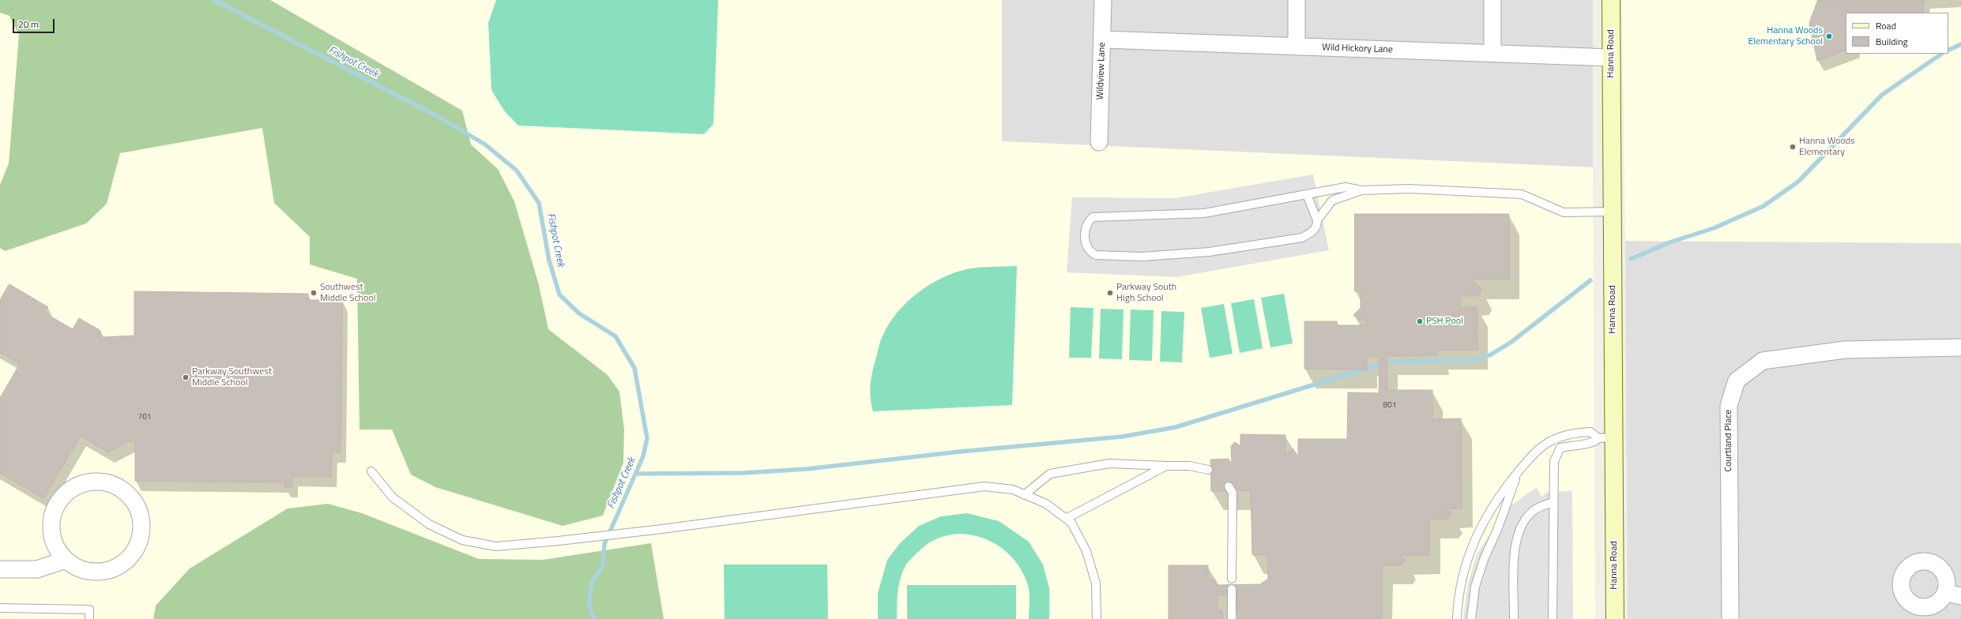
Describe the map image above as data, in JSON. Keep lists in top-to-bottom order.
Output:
{
  "streets": {
    "street": [
      "Wild Hickory Lane",
      "Hanna Road",
      "Wildview Lane",
      "Courtland Place"
    ]
  },
  "crossings": [
    ["Wild Hickory Lane", "Hanna Road"],
    ["Wild Hickory Lane", "Wildview Lane"]
  ],
  "water": ["Fishpot Creek"],
  "places": [
    "Hanna Woods Elementary School",
    "Hanna Woods Elementary",
    "Southwest Middle School",
    "Parkway South High School",
    "PSH Pool",
    "Parkway Southwest Middle School"
  ],
  "house_numbers": ["801", "701"],
  "legend": ["Road", "Building"],
  "scale_bar": "20 m"
}
